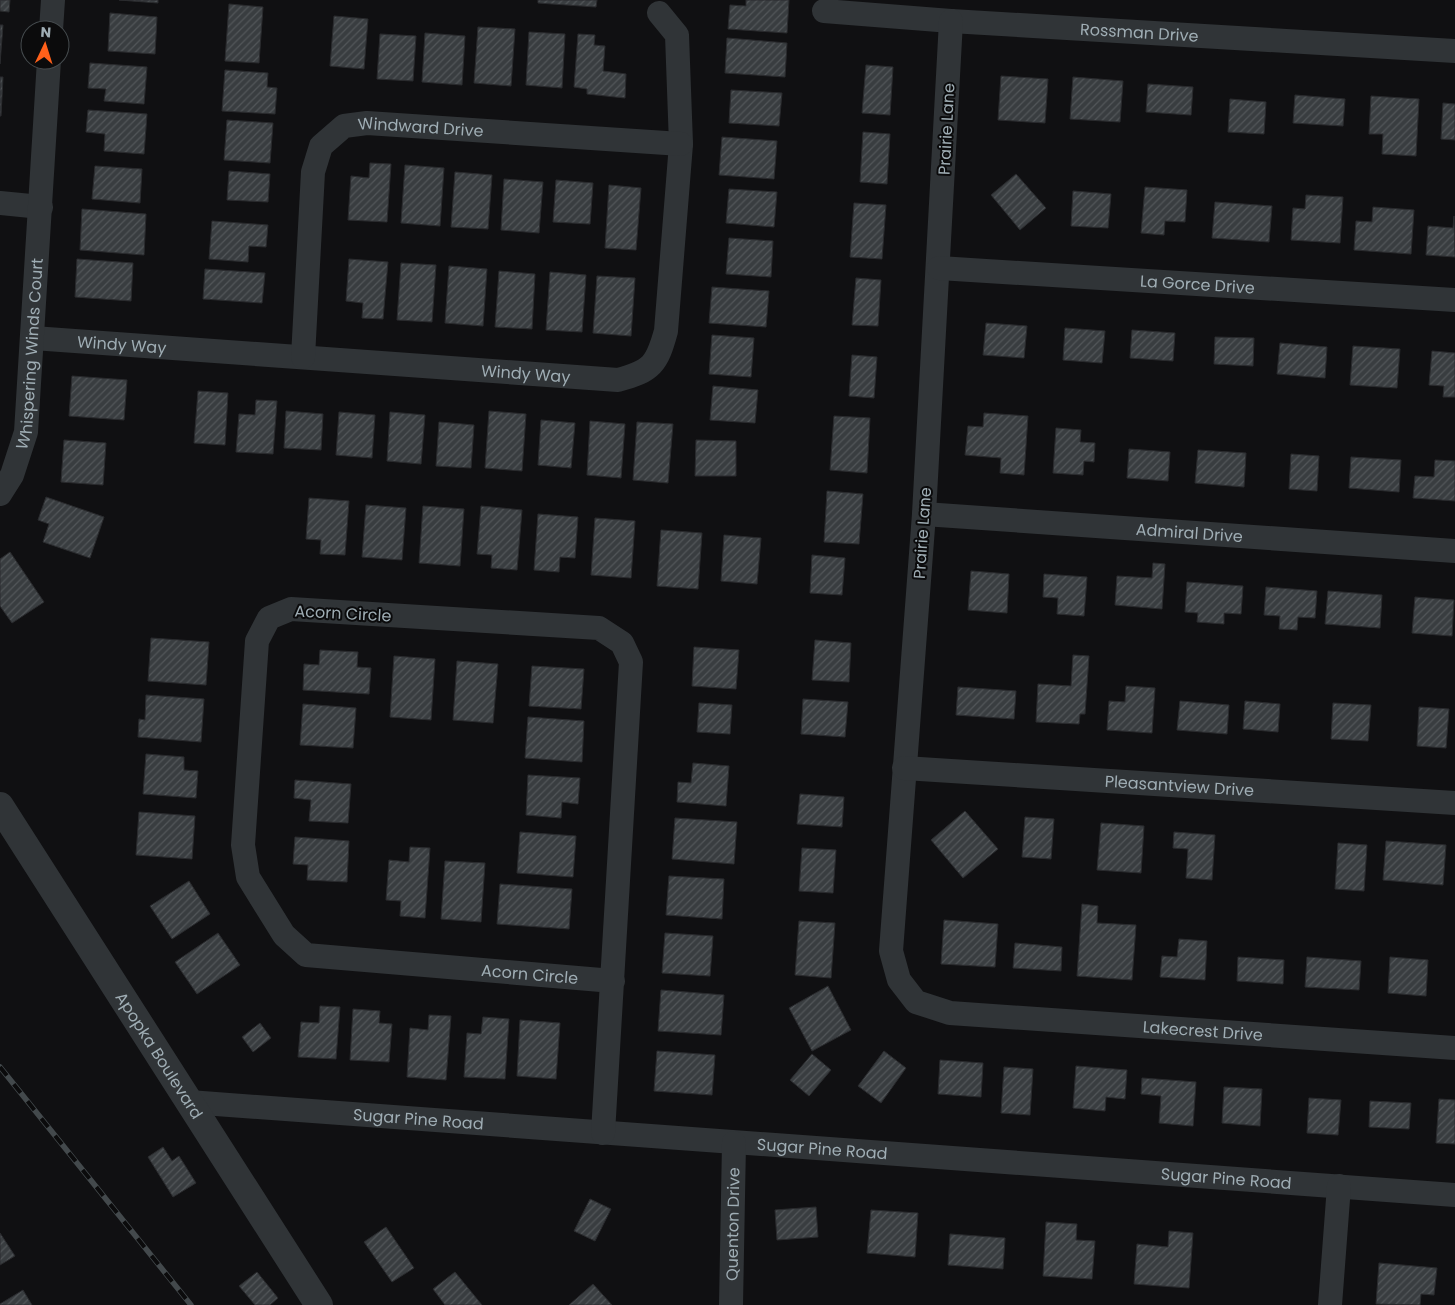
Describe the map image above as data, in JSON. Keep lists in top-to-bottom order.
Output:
{
  "streets": {
    "street": [
      "Rossman Drive",
      "Windward Drive",
      "Prairie Lane",
      "La Gorce Drive",
      "Windy Way",
      "Whispering Winds Court",
      "Admiral Drive",
      "Acorn Circle",
      "Pleasantview Drive",
      "Lakecrest Drive",
      "Apopka Boulevard",
      "Sugar Pine Road",
      "Quenton Drive"
    ]
  },
  "crossings": [
    ["Rossman Drive", "Prairie Lane"],
    ["Windward Drive", "Windy Way"],
    ["Prairie Lane", "La Gorce Drive"],
    ["Prairie Lane", "Admiral Drive"],
    ["Prairie Lane", "Pleasantview Drive"],
    ["Prairie Lane", "Lakecrest Drive"],
    ["Windy Way", "Whispering Winds Court"],
    ["Acorn Circle", "Sugar Pine Road"],
    ["Apopka Boulevard", "Sugar Pine Road"],
    ["Sugar Pine Road", "Quenton Drive"]
  ],
  "north": "top"
}
